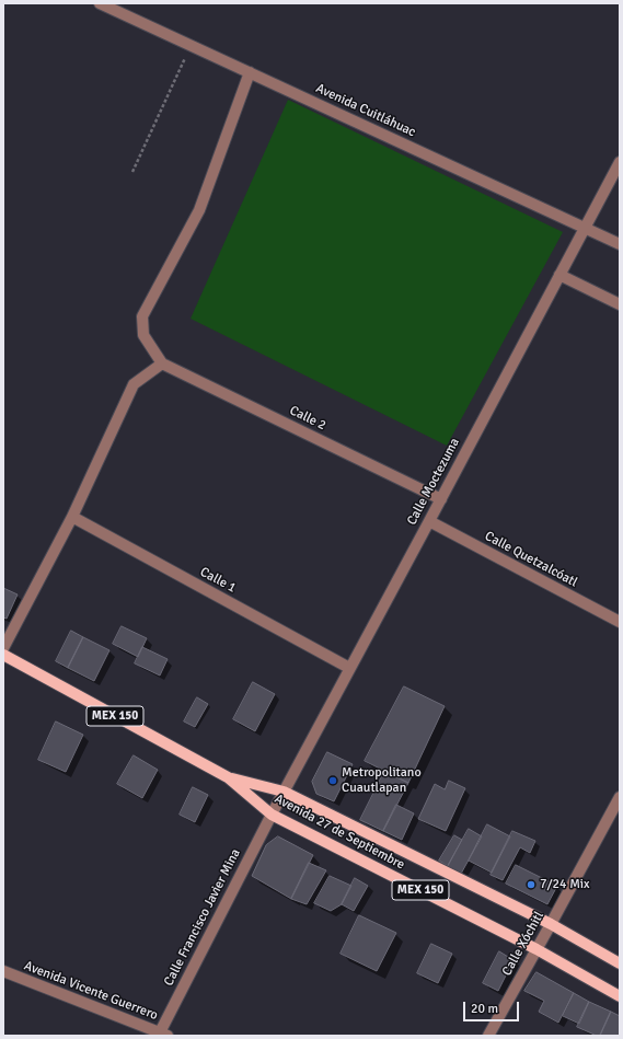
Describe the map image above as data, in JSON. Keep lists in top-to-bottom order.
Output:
{
  "streets": {
    "main road": ["MEX 150", "Avenida 27 de Septiembre"],
    "street": [
      "Avenida Cuitláhuac",
      "Calle 2",
      "Calle Moctezuma",
      "Calle Quetzalcóatl",
      "Calle 1",
      "Calle Francisco Javier Mina",
      "Calle Xóchitl",
      "Avenida Vicente Guerrero"
    ]
  },
  "crossings": [
    ["Avenida Cuitláhuac", "Calle Moctezuma"],
    ["Calle 2", "Calle Moctezuma"],
    ["Calle Moctezuma", "Calle Quetzalcóatl"],
    ["Calle Moctezuma", "Calle 1"],
    ["Calle Moctezuma", "Avenida 27 de Septiembre"],
    ["Calle Moctezuma", "Calle Francisco Javier Mina"],
    ["MEX 150", "Avenida 27 de Septiembre"],
    ["Avenida 27 de Septiembre", "Calle Francisco Javier Mina"],
    ["Avenida 27 de Septiembre", "Calle Xóchitl"],
    ["Calle Francisco Javier Mina", "Avenida Vicente Guerrero"]
  ],
  "places": ["Metropolitano Cuautlapan", "7/24 Mix"],
  "scale_bar": "20 m"
}
